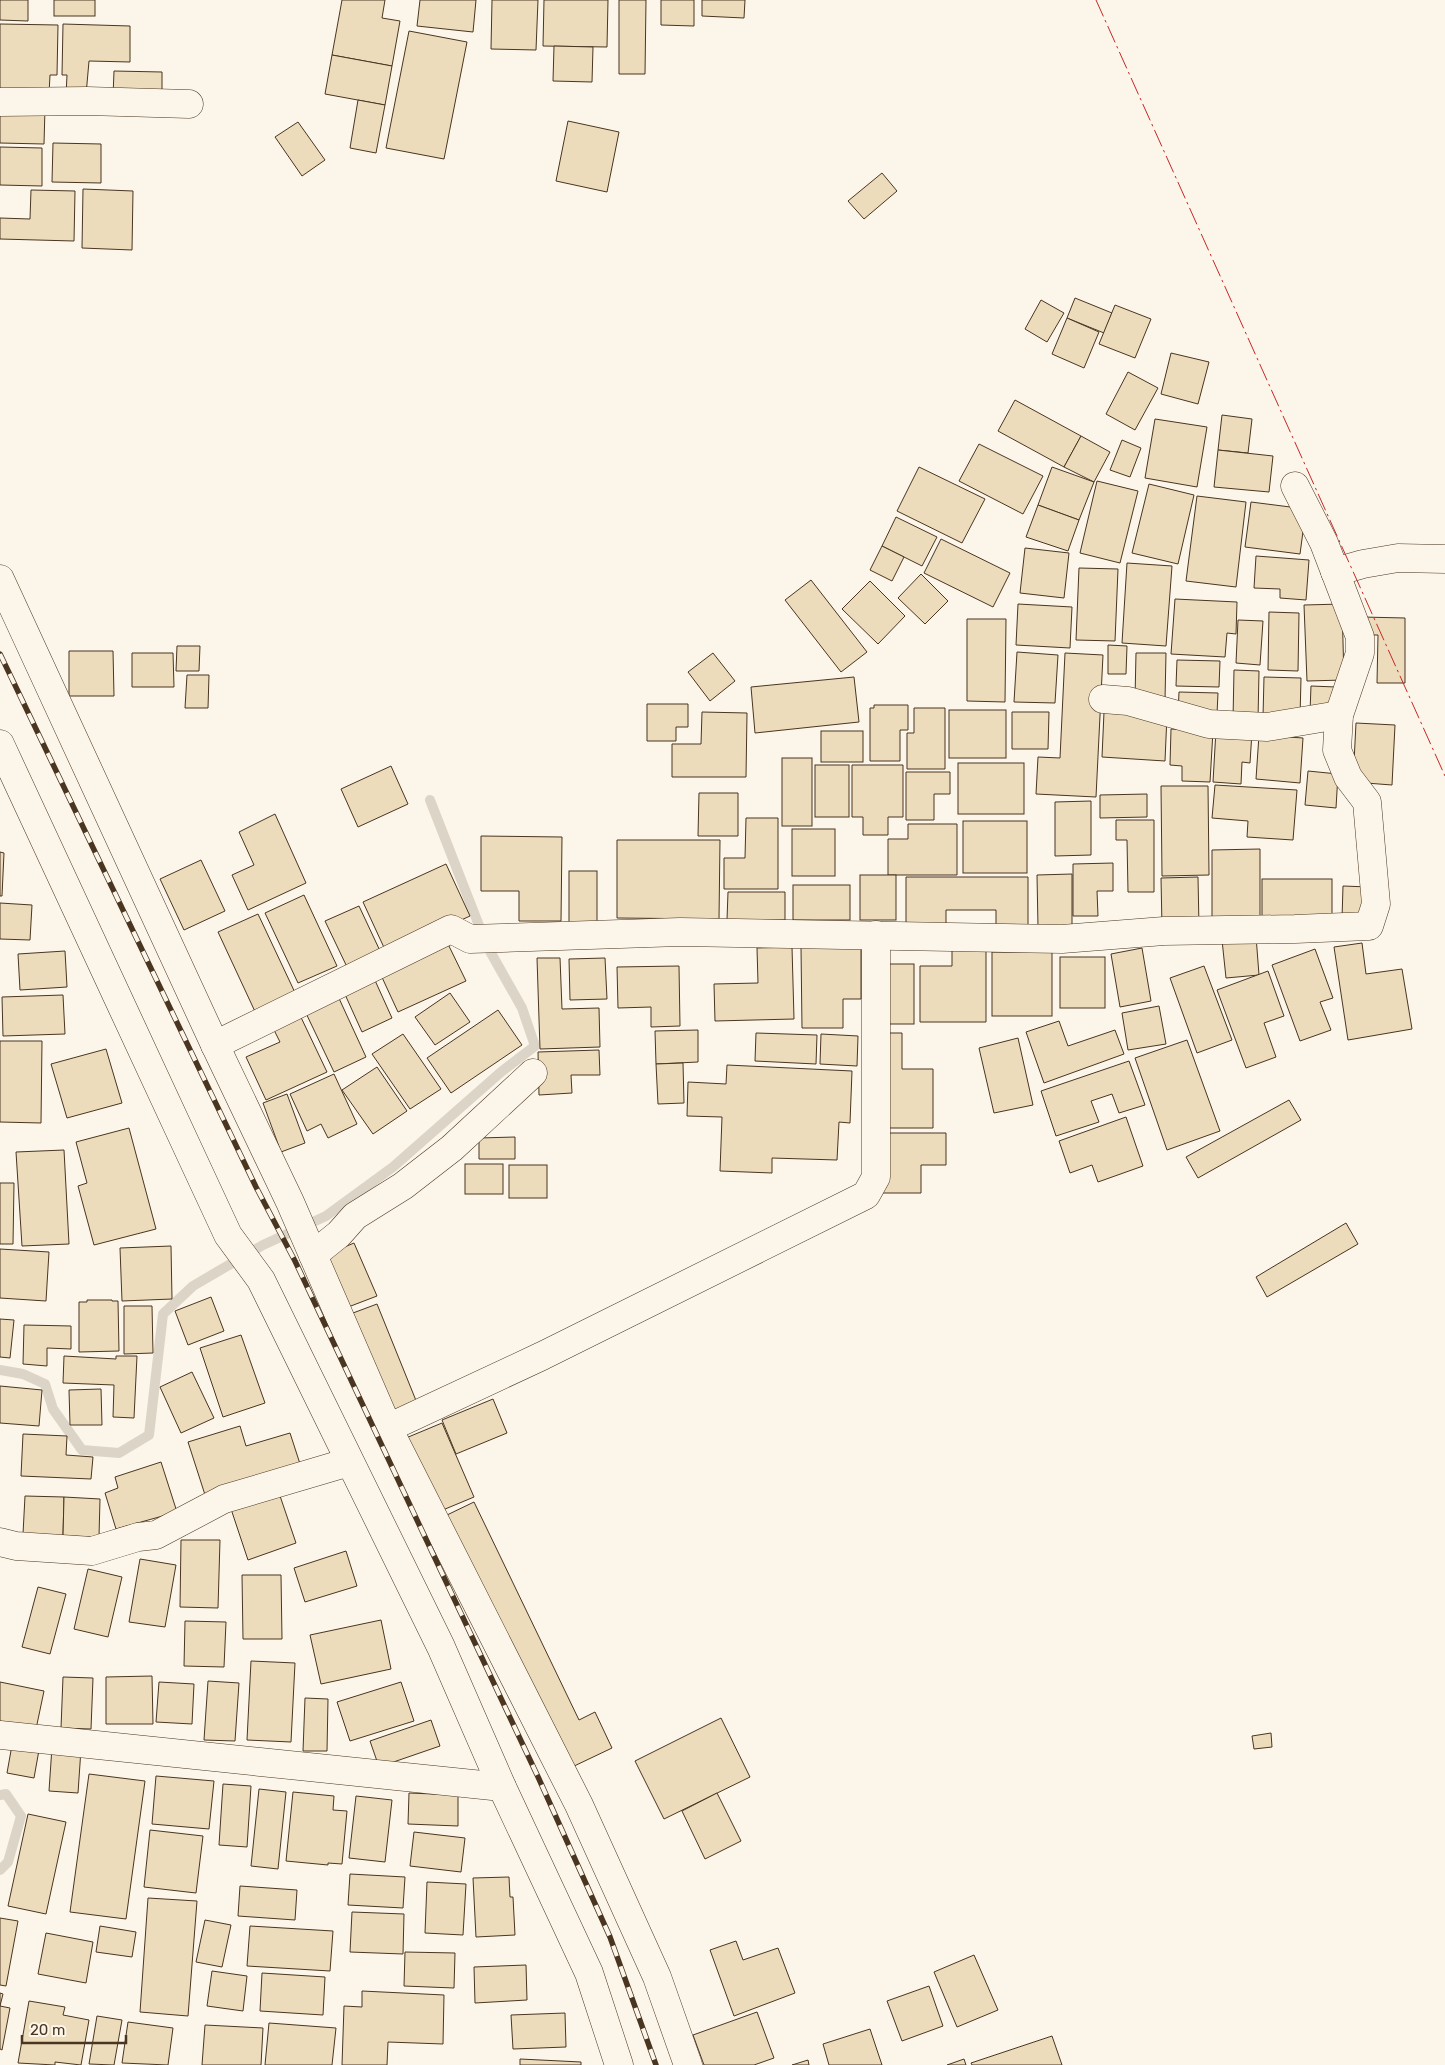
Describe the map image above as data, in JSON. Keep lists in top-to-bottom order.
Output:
{
  "scale_bar": "20 m"
}
